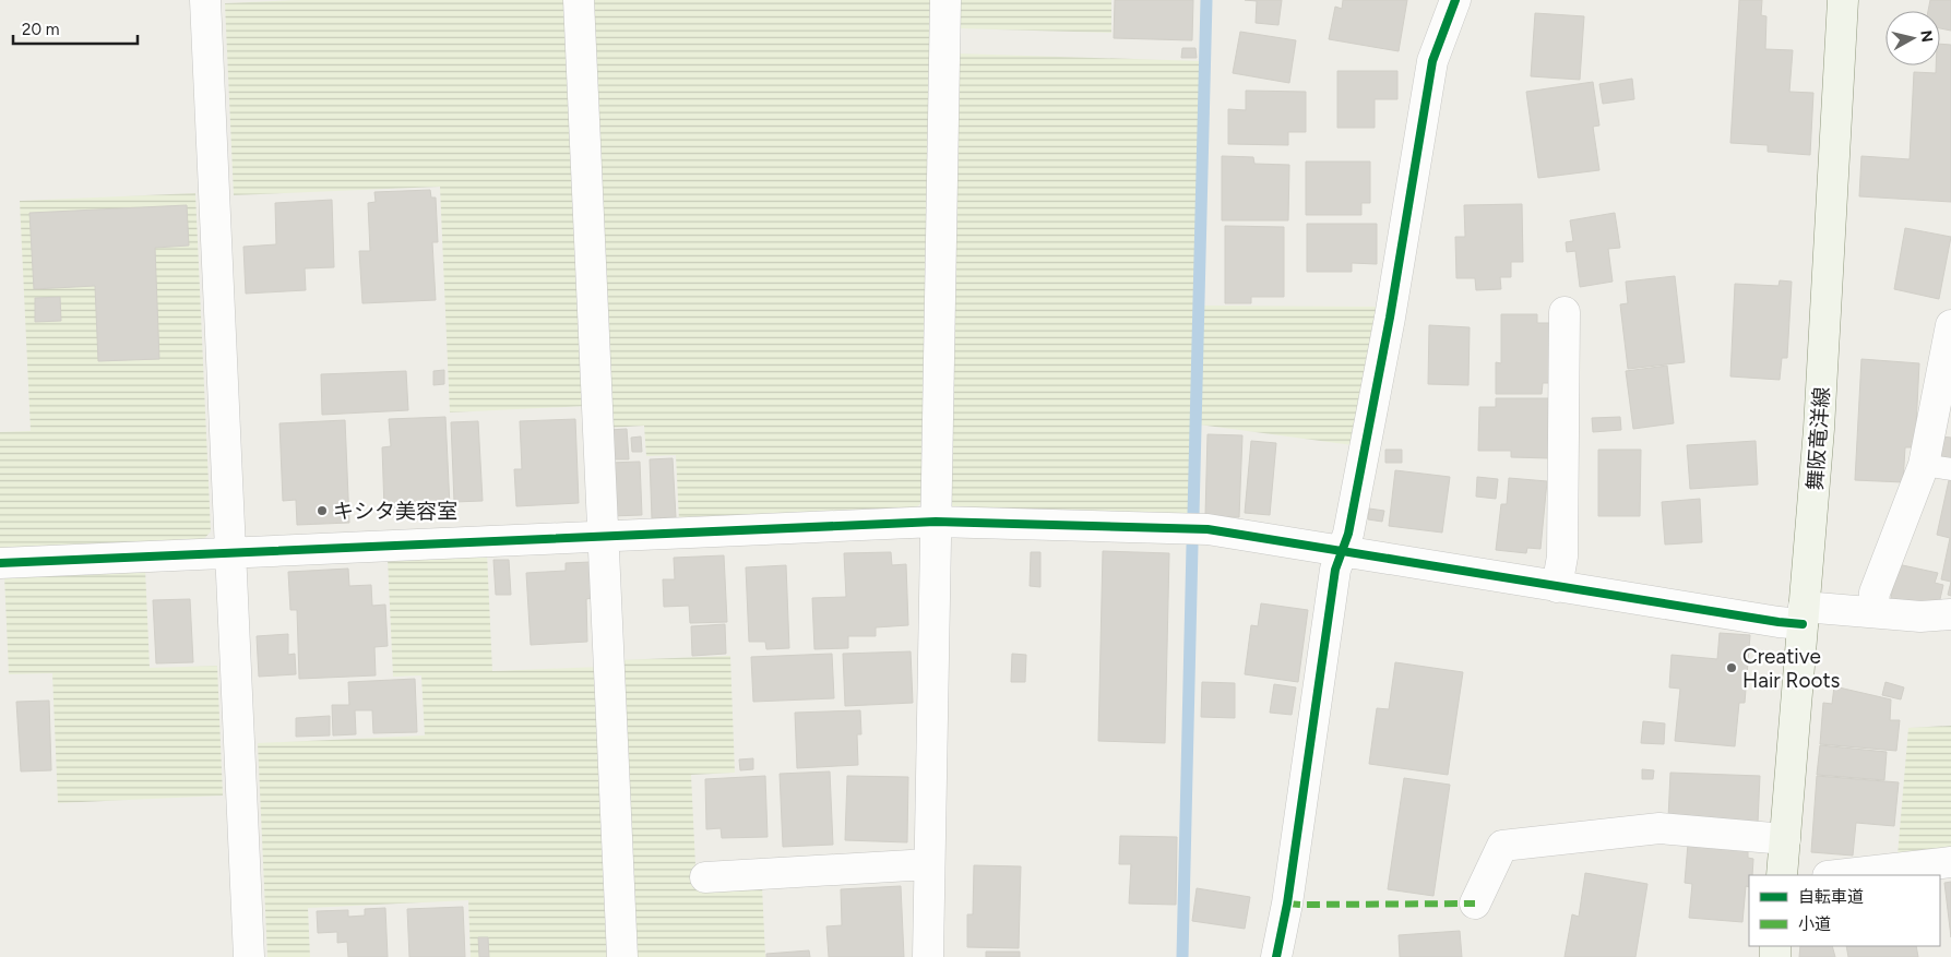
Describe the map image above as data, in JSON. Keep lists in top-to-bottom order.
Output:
{
  "streets": {
    "main road": ["舞阪竜洋線"]
  },
  "places": ["キシタ美容室", "Creative Hair Roots"],
  "legend": ["自転車道", "小道"],
  "scale_bar": "20 m",
  "north": "right"
}
